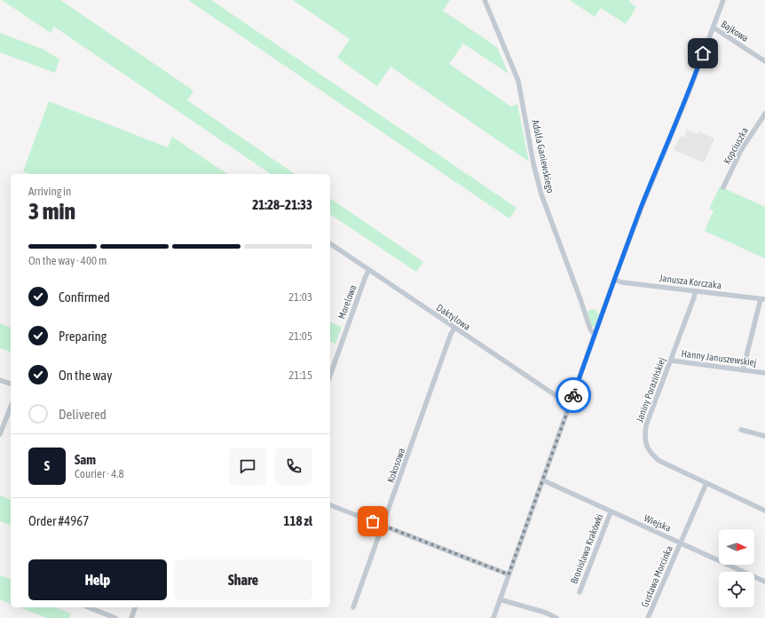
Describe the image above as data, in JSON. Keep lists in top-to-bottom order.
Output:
{
  "streets": {
    "street": [
      "Bajkowa",
      "Kopciuszka",
      "Adolfa Ganiewskiego",
      "Janusza Korczaka",
      "Morelowa",
      "Daktylowa",
      "Hanny Januszewskiej",
      "Janiny Porazińskiej",
      "Kokosowa",
      "Wiejska",
      "Bronisława Krakówki",
      "Gustawa Morcinka"
    ]
  },
  "crossings": [
    ["Janusza Korczaka", "Janiny Porazińskiej"],
    ["Morelowa", "Daktylowa"],
    ["Daktylowa", "Kokosowa"],
    ["Hanny Januszewskiej", "Janiny Porazińskiej"],
    ["Janiny Porazińskiej", "Gustawa Morcinka"],
    ["Wiejska", "Bronisława Krakówki"],
    ["Wiejska", "Gustawa Morcinka"]
  ],
  "north": "right",
  "page": {
    "heading": ["3 min", "Arriving in", "21:28–21:33"],
    "panel": [
      "Sam",
      "Courier · 4.8",
      "Order #4967",
      "118 zł"
    ],
    "bar": "On the way · 400 m",
    "list": [
      ["Confirmed", "21:03"],
      ["Preparing", "21:05"],
      ["On the way", "21:15"],
      "Delivered"
    ],
    "round": "S",
    "buttons": ["Help", "Share"]
  }
}
